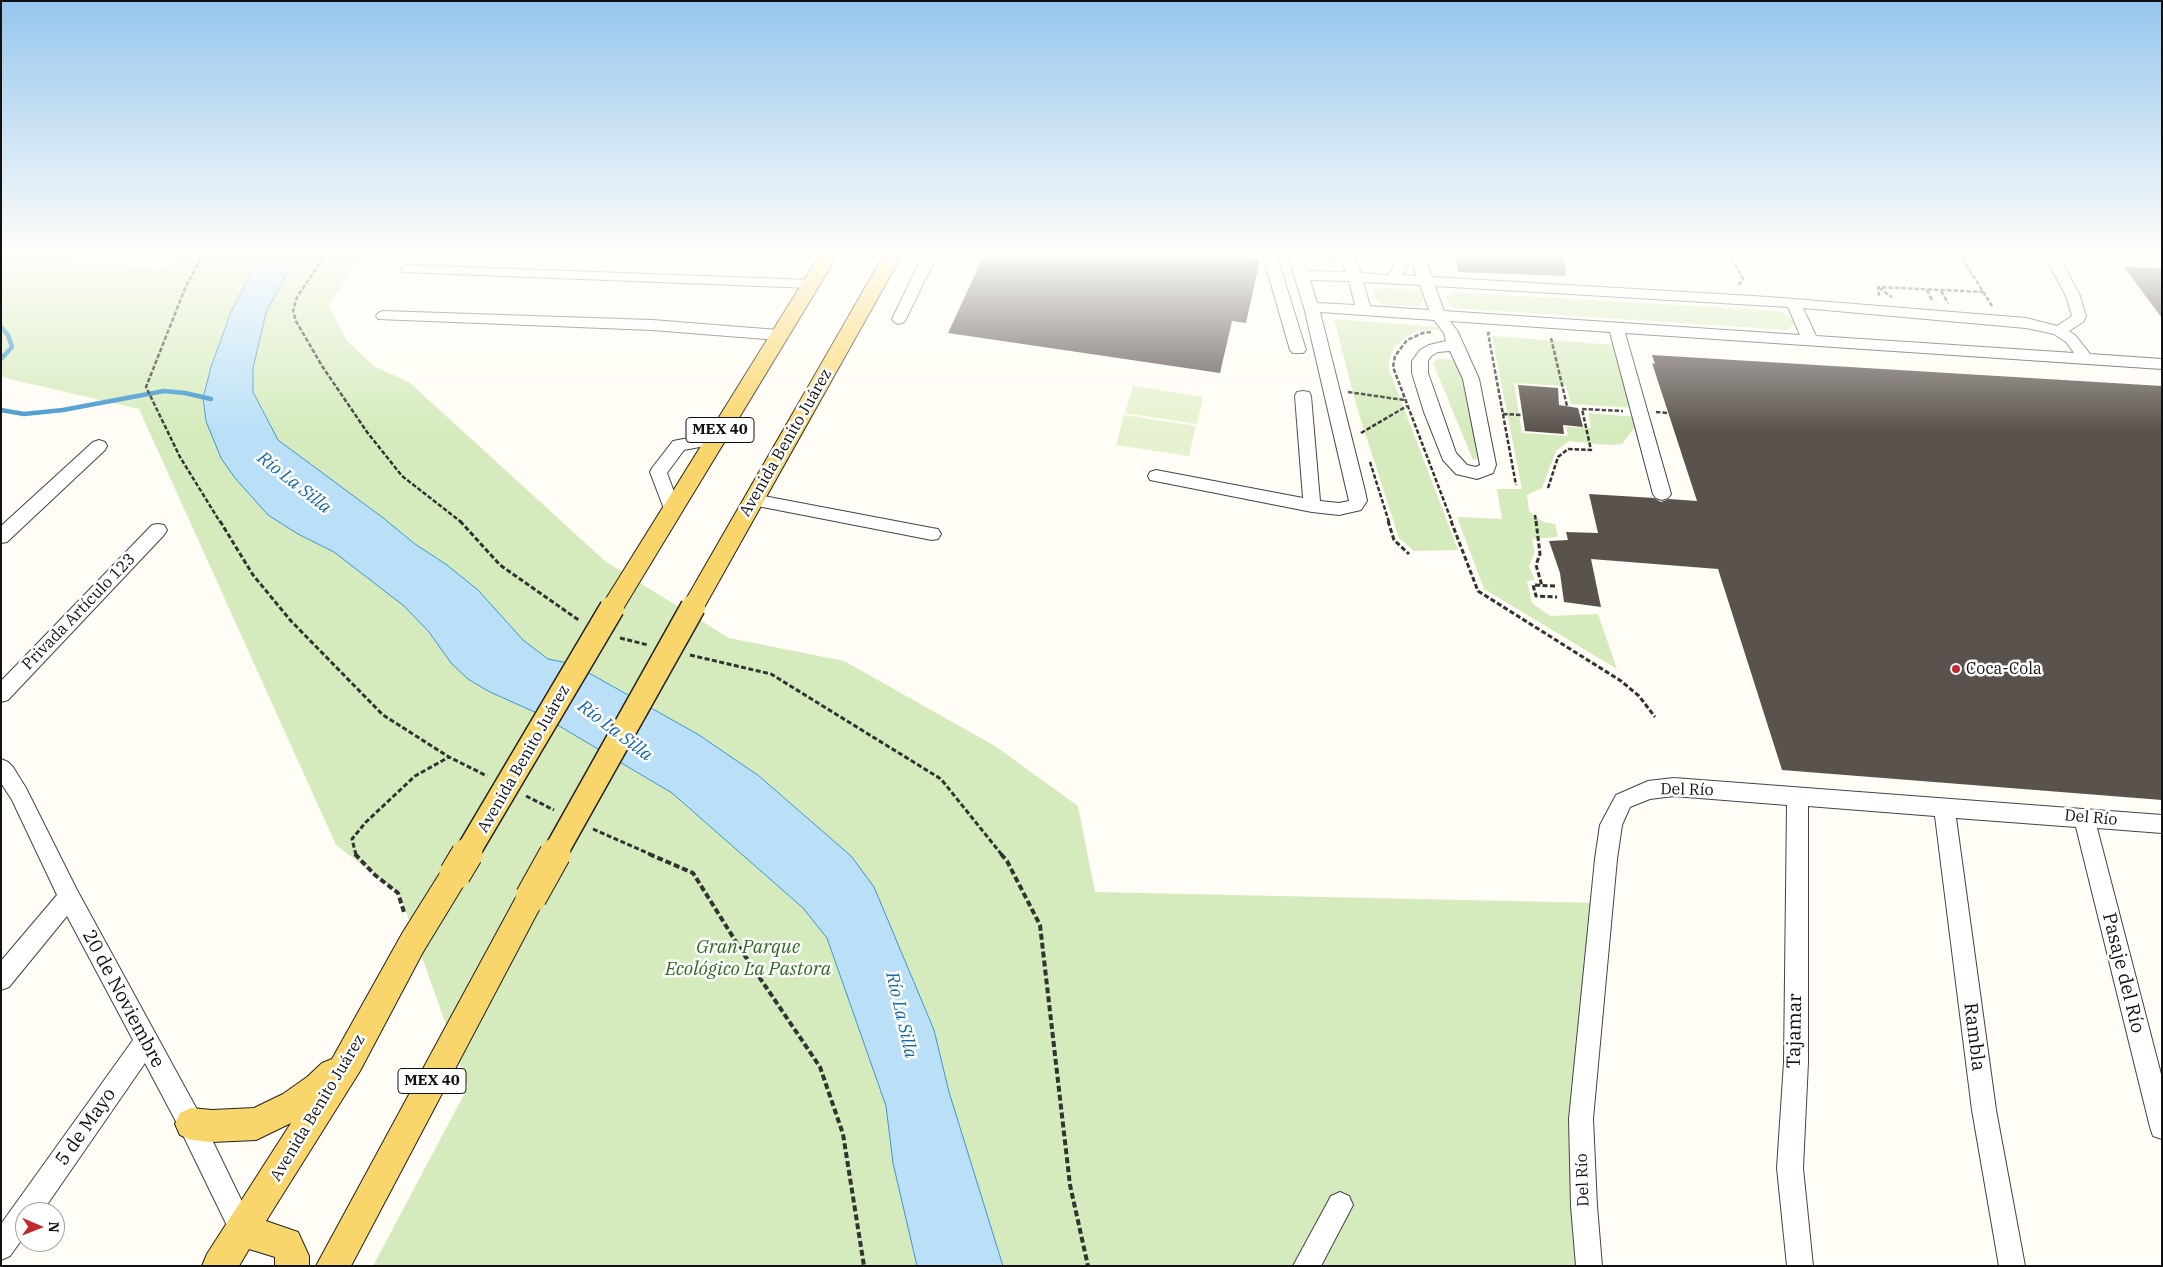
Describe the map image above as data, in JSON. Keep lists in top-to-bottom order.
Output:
{
  "streets": {
    "main road": ["MEX 40", "Avenida Benito Juárez"],
    "street": [
      "Privada Artículo 123",
      "Del Río",
      "Pasaje del Río",
      "20 de Noviembre",
      "Tajamar",
      "Rambla",
      "5 de Mayo"
    ]
  },
  "crossings": [
    ["Avenida Benito Juárez", "20 de Noviembre"],
    ["Del Río", "Pasaje del Río"],
    ["Del Río", "Tajamar"],
    ["Del Río", "Rambla"],
    ["20 de Noviembre", "5 de Mayo"]
  ],
  "water": ["Río La Silla"],
  "parks": ["Gran Parque Ecológico La Pastora"],
  "places": ["Coca-Cola"],
  "north": "right"
}
